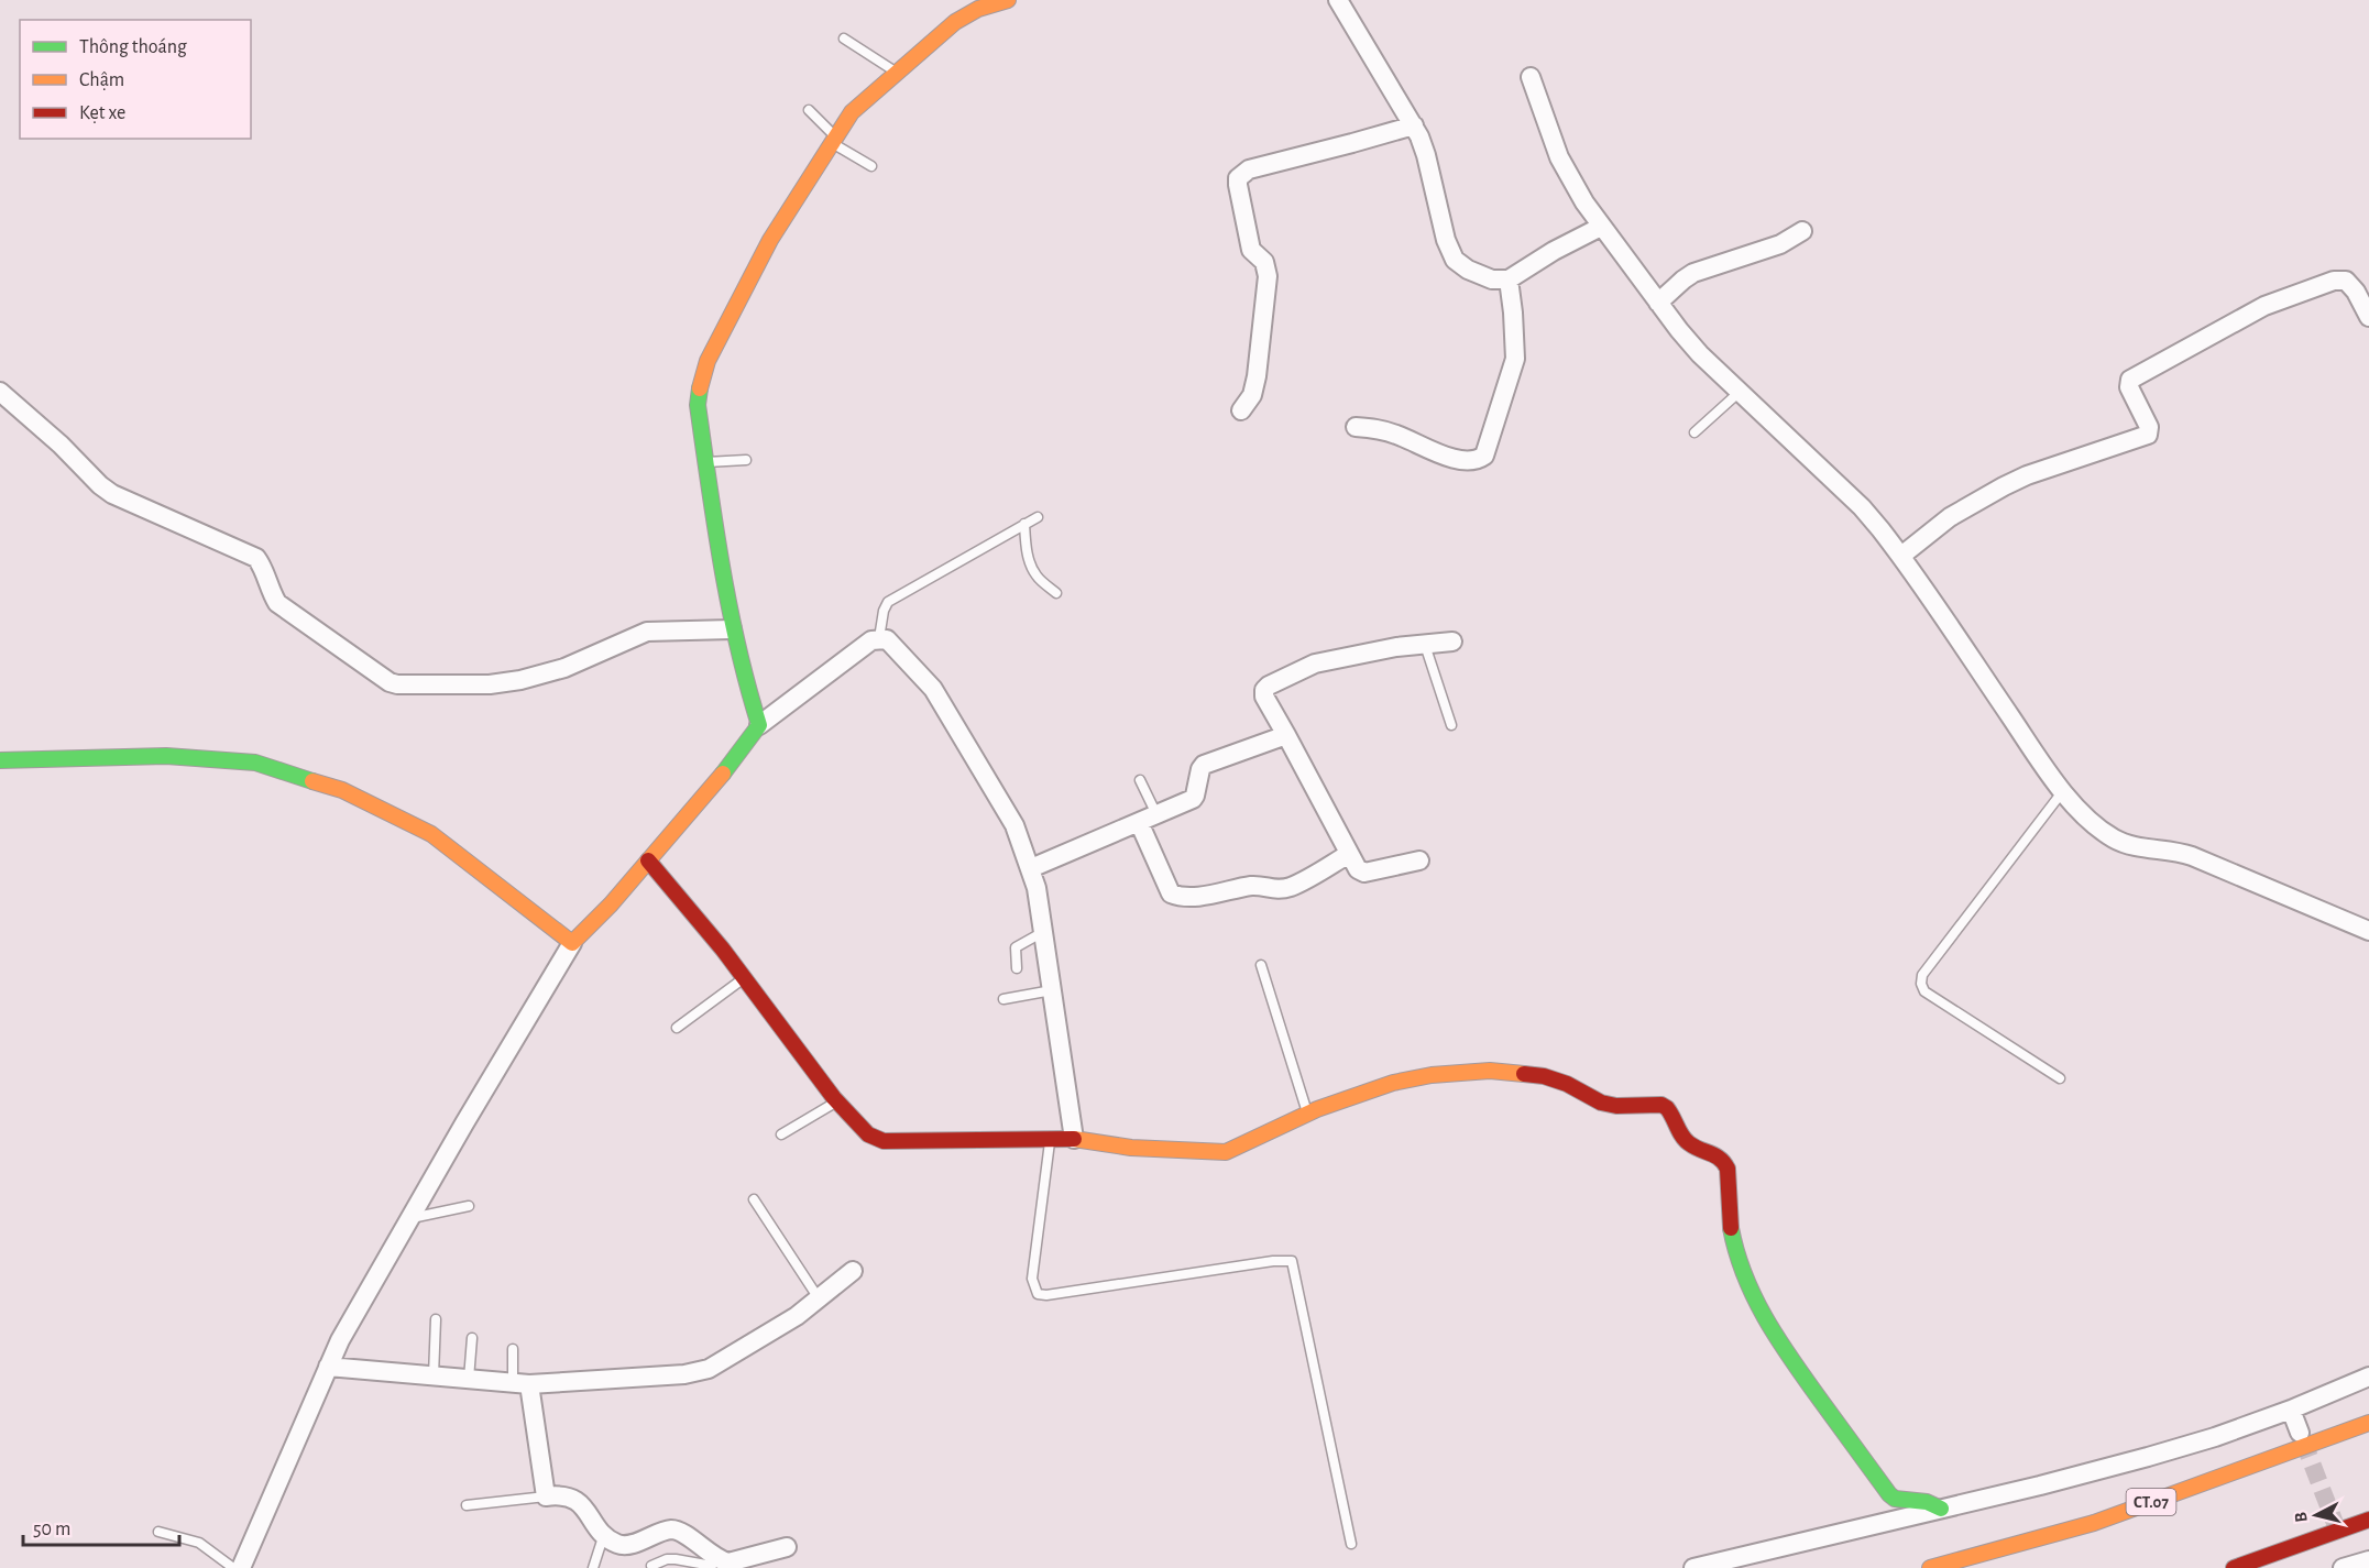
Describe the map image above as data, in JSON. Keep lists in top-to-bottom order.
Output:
{
  "streets": {
    "main road": ["CT.07"]
  },
  "legend": ["Thông thoáng", "Chậm", "Kẹt xe"],
  "scale_bar": "50 m",
  "north": "left"
}
